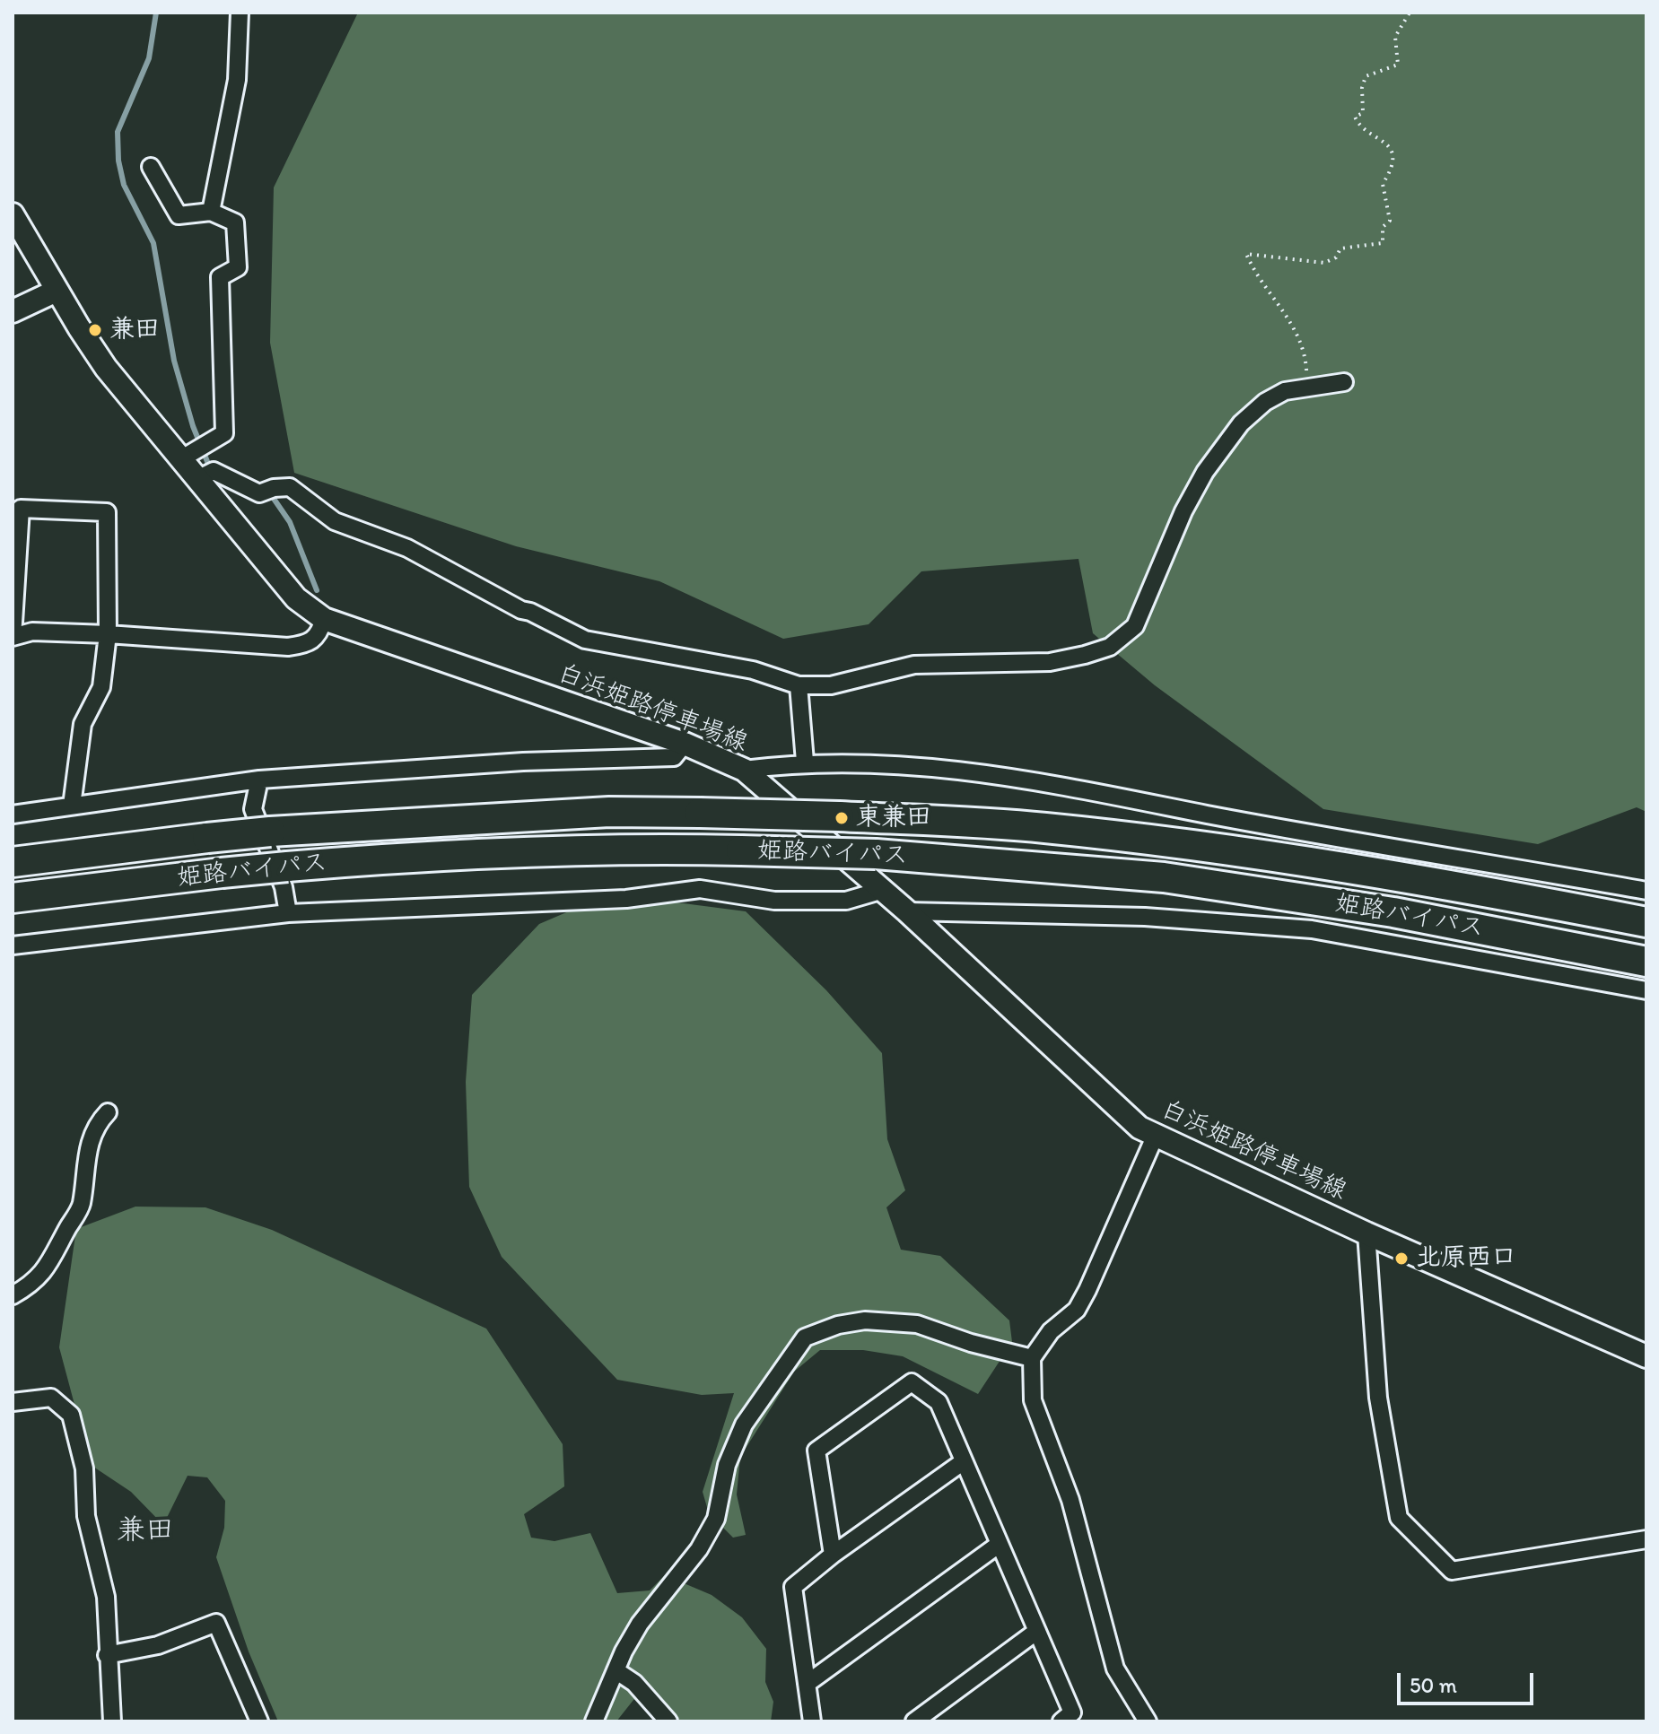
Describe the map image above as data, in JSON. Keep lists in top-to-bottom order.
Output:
{
  "streets": {
    "highway": ["姫路バイパス"],
    "main road": ["白浜姫路停車場線"]
  },
  "districts": ["兼田"],
  "places": ["兼田", "東兼田", "北原西口"],
  "scale_bar": "50 m"
}
